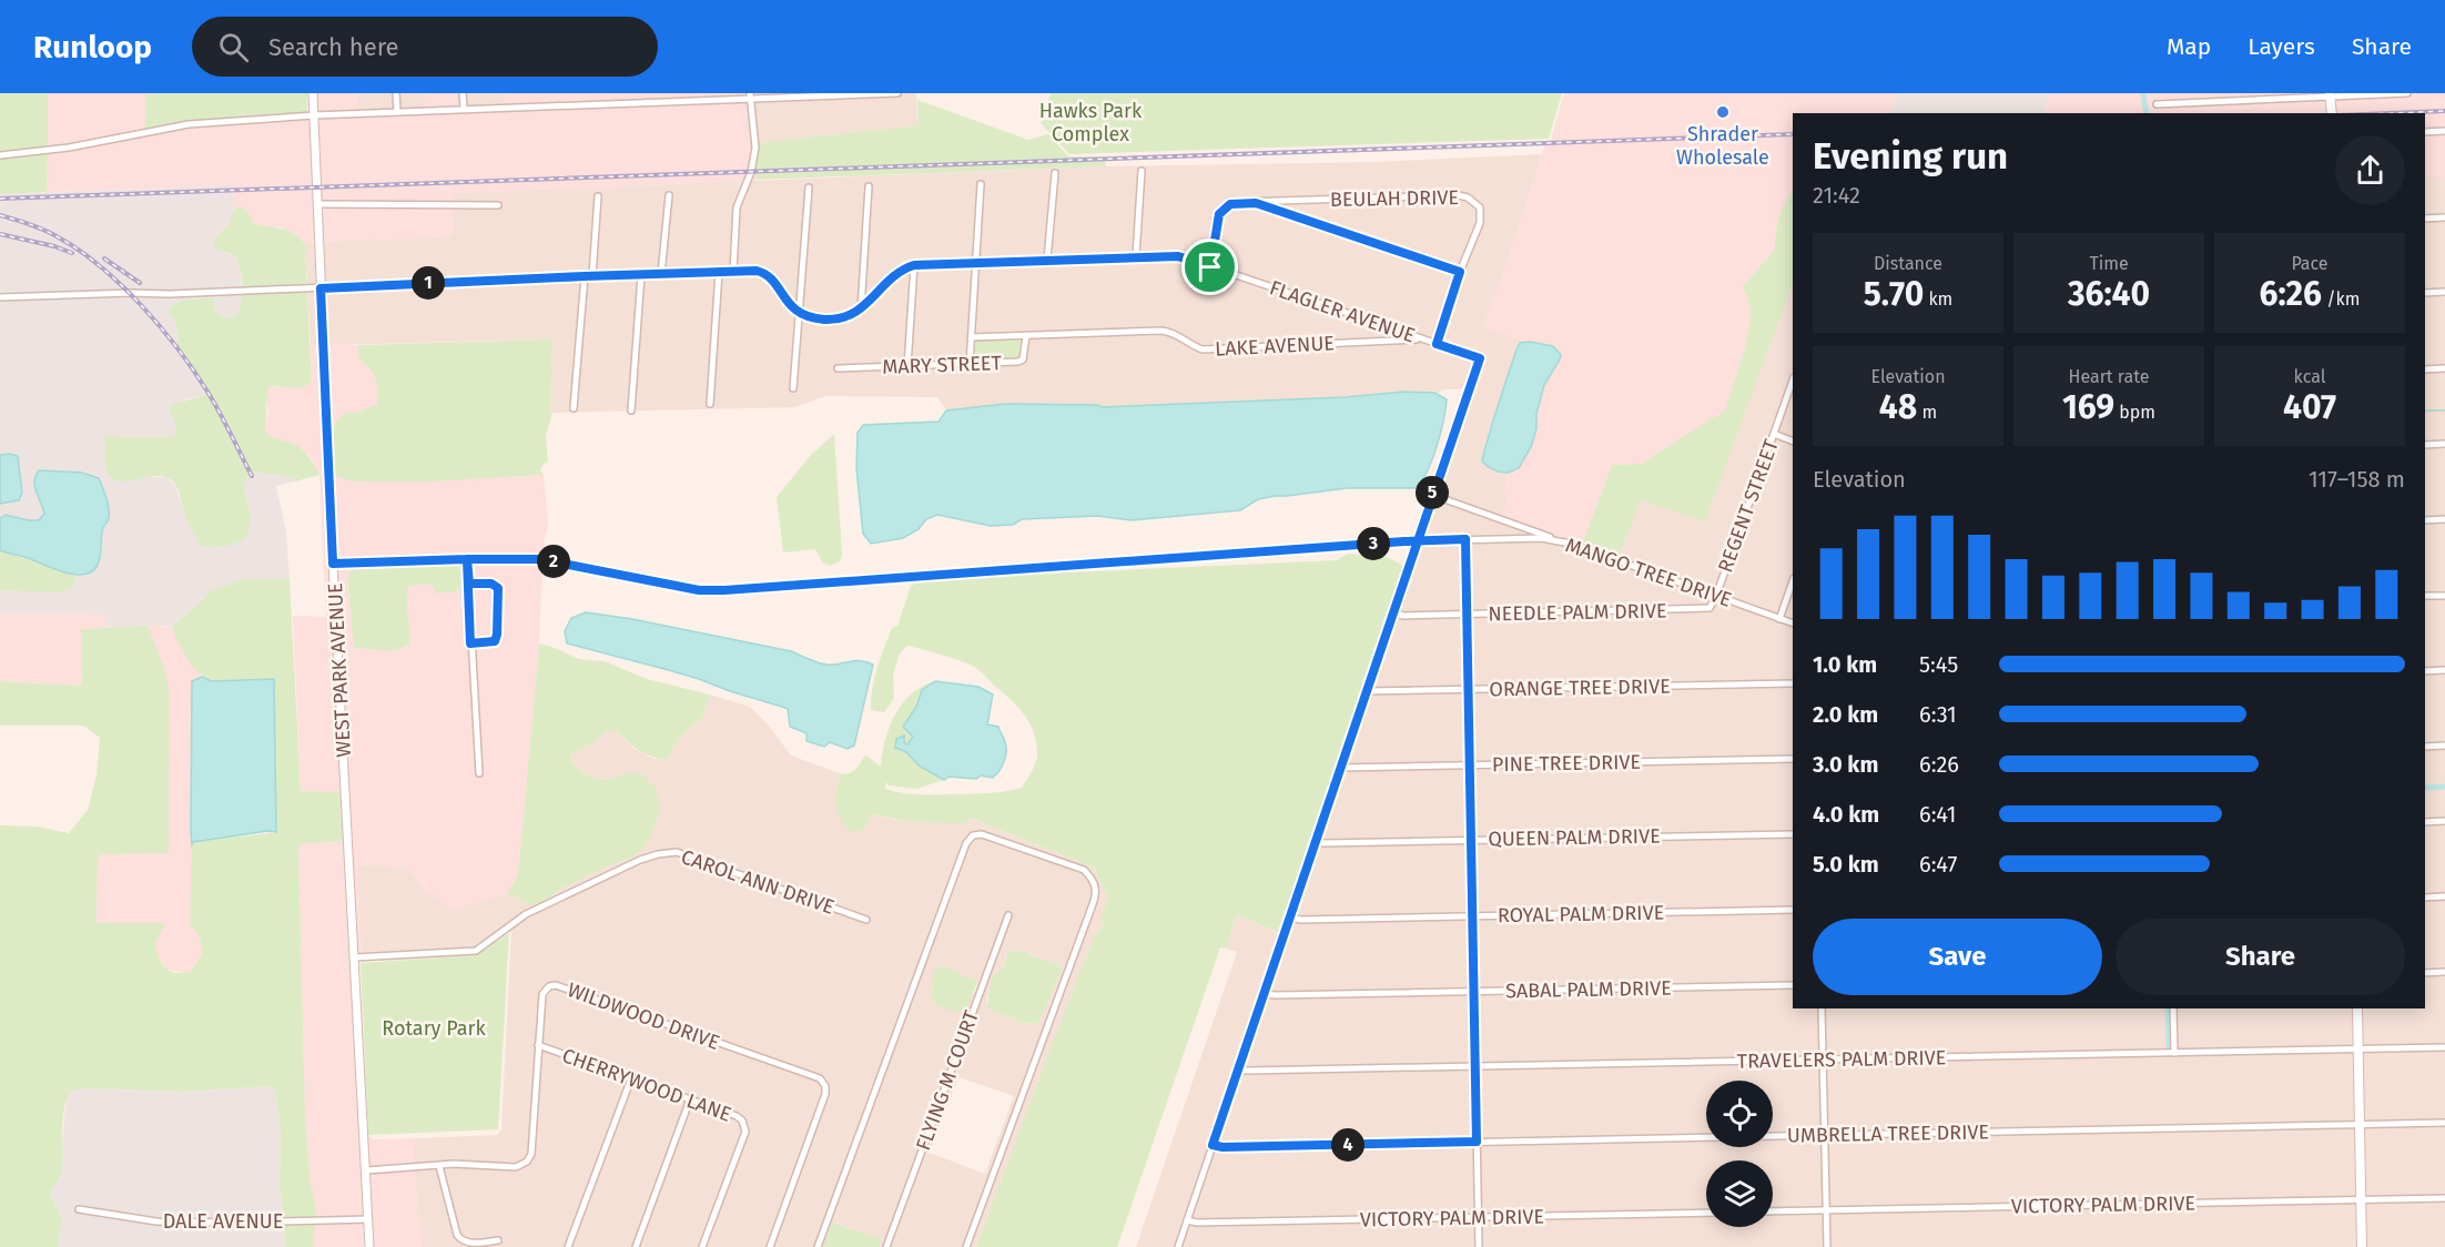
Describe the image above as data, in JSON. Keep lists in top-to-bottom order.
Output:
{
  "streets": {
    "street": [
      "BEULAH DRIVE",
      "FLAGLER AVENUE",
      "LAKE AVENUE",
      "MARY STREET",
      "REGENT STREET",
      "MANGO TREE DRIVE",
      "NEEDLE PALM DRIVE",
      "WEST PARK AVENUE",
      "ORANGE TREE DRIVE",
      "PINE TREE DRIVE",
      "QUEEN PALM DRIVE",
      "CAROL ANN DRIVE",
      "ROYAL PALM DRIVE",
      "SABAL PALM DRIVE",
      "WILDWOOD DRIVE",
      "TRAVELERS PALM DRIVE",
      "FLYING M COURT",
      "CHERRYWOOD LANE",
      "UMBRELLA TREE DRIVE",
      "VICTORY PALM DRIVE",
      "DALE AVENUE"
    ]
  },
  "crossings": [
    ["BEULAH DRIVE", "FLAGLER AVENUE"],
    ["FLAGLER AVENUE", "LAKE AVENUE"],
    ["LAKE AVENUE", "MARY STREET"],
    ["REGENT STREET", "MANGO TREE DRIVE"],
    ["REGENT STREET", "NEEDLE PALM DRIVE"],
    ["MANGO TREE DRIVE", "NEEDLE PALM DRIVE"],
    ["MANGO TREE DRIVE", "WEST PARK AVENUE"],
    ["WEST PARK AVENUE", "CAROL ANN DRIVE"],
    ["WEST PARK AVENUE", "DALE AVENUE"],
    ["WILDWOOD DRIVE", "CHERRYWOOD LANE"]
  ],
  "parks": ["Hawks Park Complex", "Rotary Park"],
  "places": ["Shrader Wholesale"],
  "page": {
    "header": "Runloop",
    "search": "Search here",
    "nav": ["Map", "Layers", "Share"],
    "heading": ["Evening run", "21:42"],
    "stats": [
      ["Distance", "5.70 km"],
      ["Time", "36:40"],
      ["Pace", "6:26 /km"],
      ["Elevation", "48 m"],
      ["Heart rate", "169 bpm"],
      ["kcal", "407"]
    ],
    "pins": [
      "1",
      "5",
      "3",
      "2",
      "4"
    ],
    "chart": ["Elevation", "117–158 m"],
    "list": [
      {
        "name": "1.0 km",
        "note": "5:45"
      },
      {
        "name": "2.0 km",
        "note": "6:31"
      },
      {
        "name": "3.0 km",
        "note": "6:26"
      },
      {
        "name": "4.0 km",
        "note": "6:41"
      },
      {
        "name": "5.0 km",
        "note": "6:47"
      }
    ],
    "buttons": ["Save", "Share"]
  }
}
